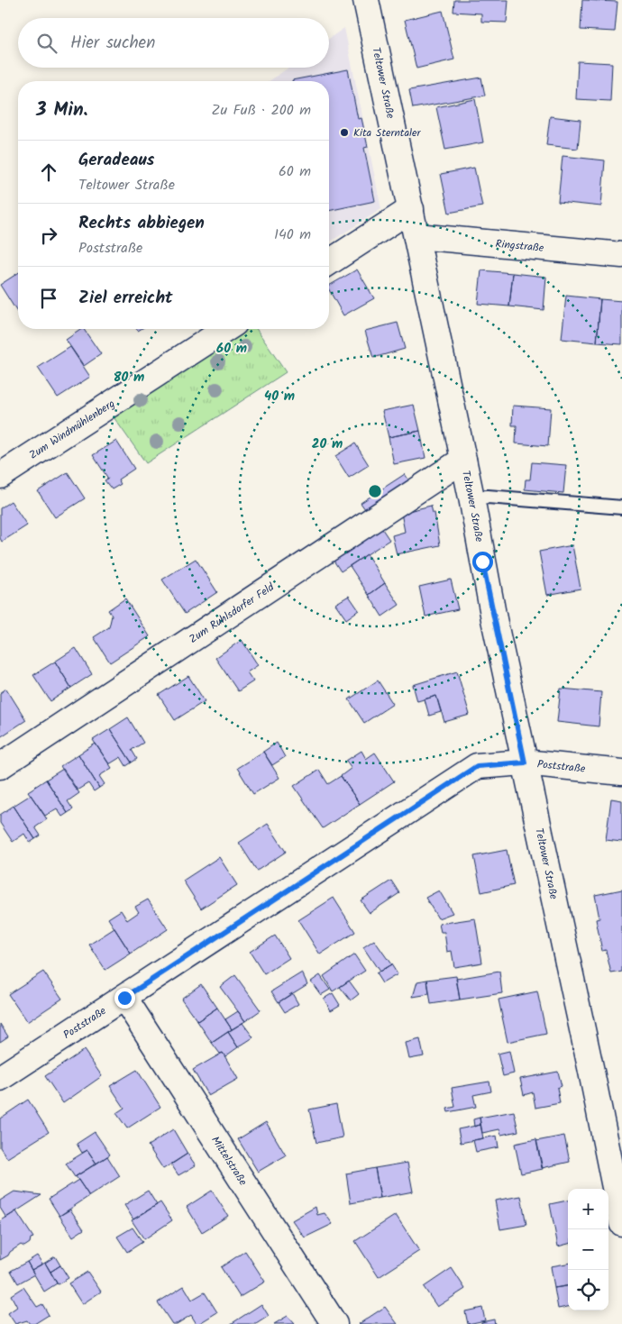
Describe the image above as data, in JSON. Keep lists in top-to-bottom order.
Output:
{
  "streets": {
    "street": [
      "Teltower Straße",
      "Ringstraße",
      "Zum Windmühlenberg",
      "Zum Ruhlsdorfer Feld",
      "Poststraße",
      "Mittelstraße"
    ]
  },
  "crossings": [
    ["Teltower Straße", "Ringstraße"],
    ["Teltower Straße", "Zum Ruhlsdorfer Feld"],
    ["Teltower Straße", "Poststraße"],
    ["Poststraße", "Mittelstraße"]
  ],
  "places": ["Kita Sterntaler"],
  "page": {
    "search": "Hier suchen",
    "heading": ["3 Min.", "Zu Fuß · 200 m"],
    "list": [
      ["Geradeaus", "Teltower Straße", "60 m"],
      ["Rechts abbiegen", "Poststraße", "140 m"],
      "Ziel erreicht"
    ],
    "map_buttons": ["+", "−"]
  },
  "rings": [
    "60 m",
    "80 m",
    "40 m",
    "20 m"
  ]
}
